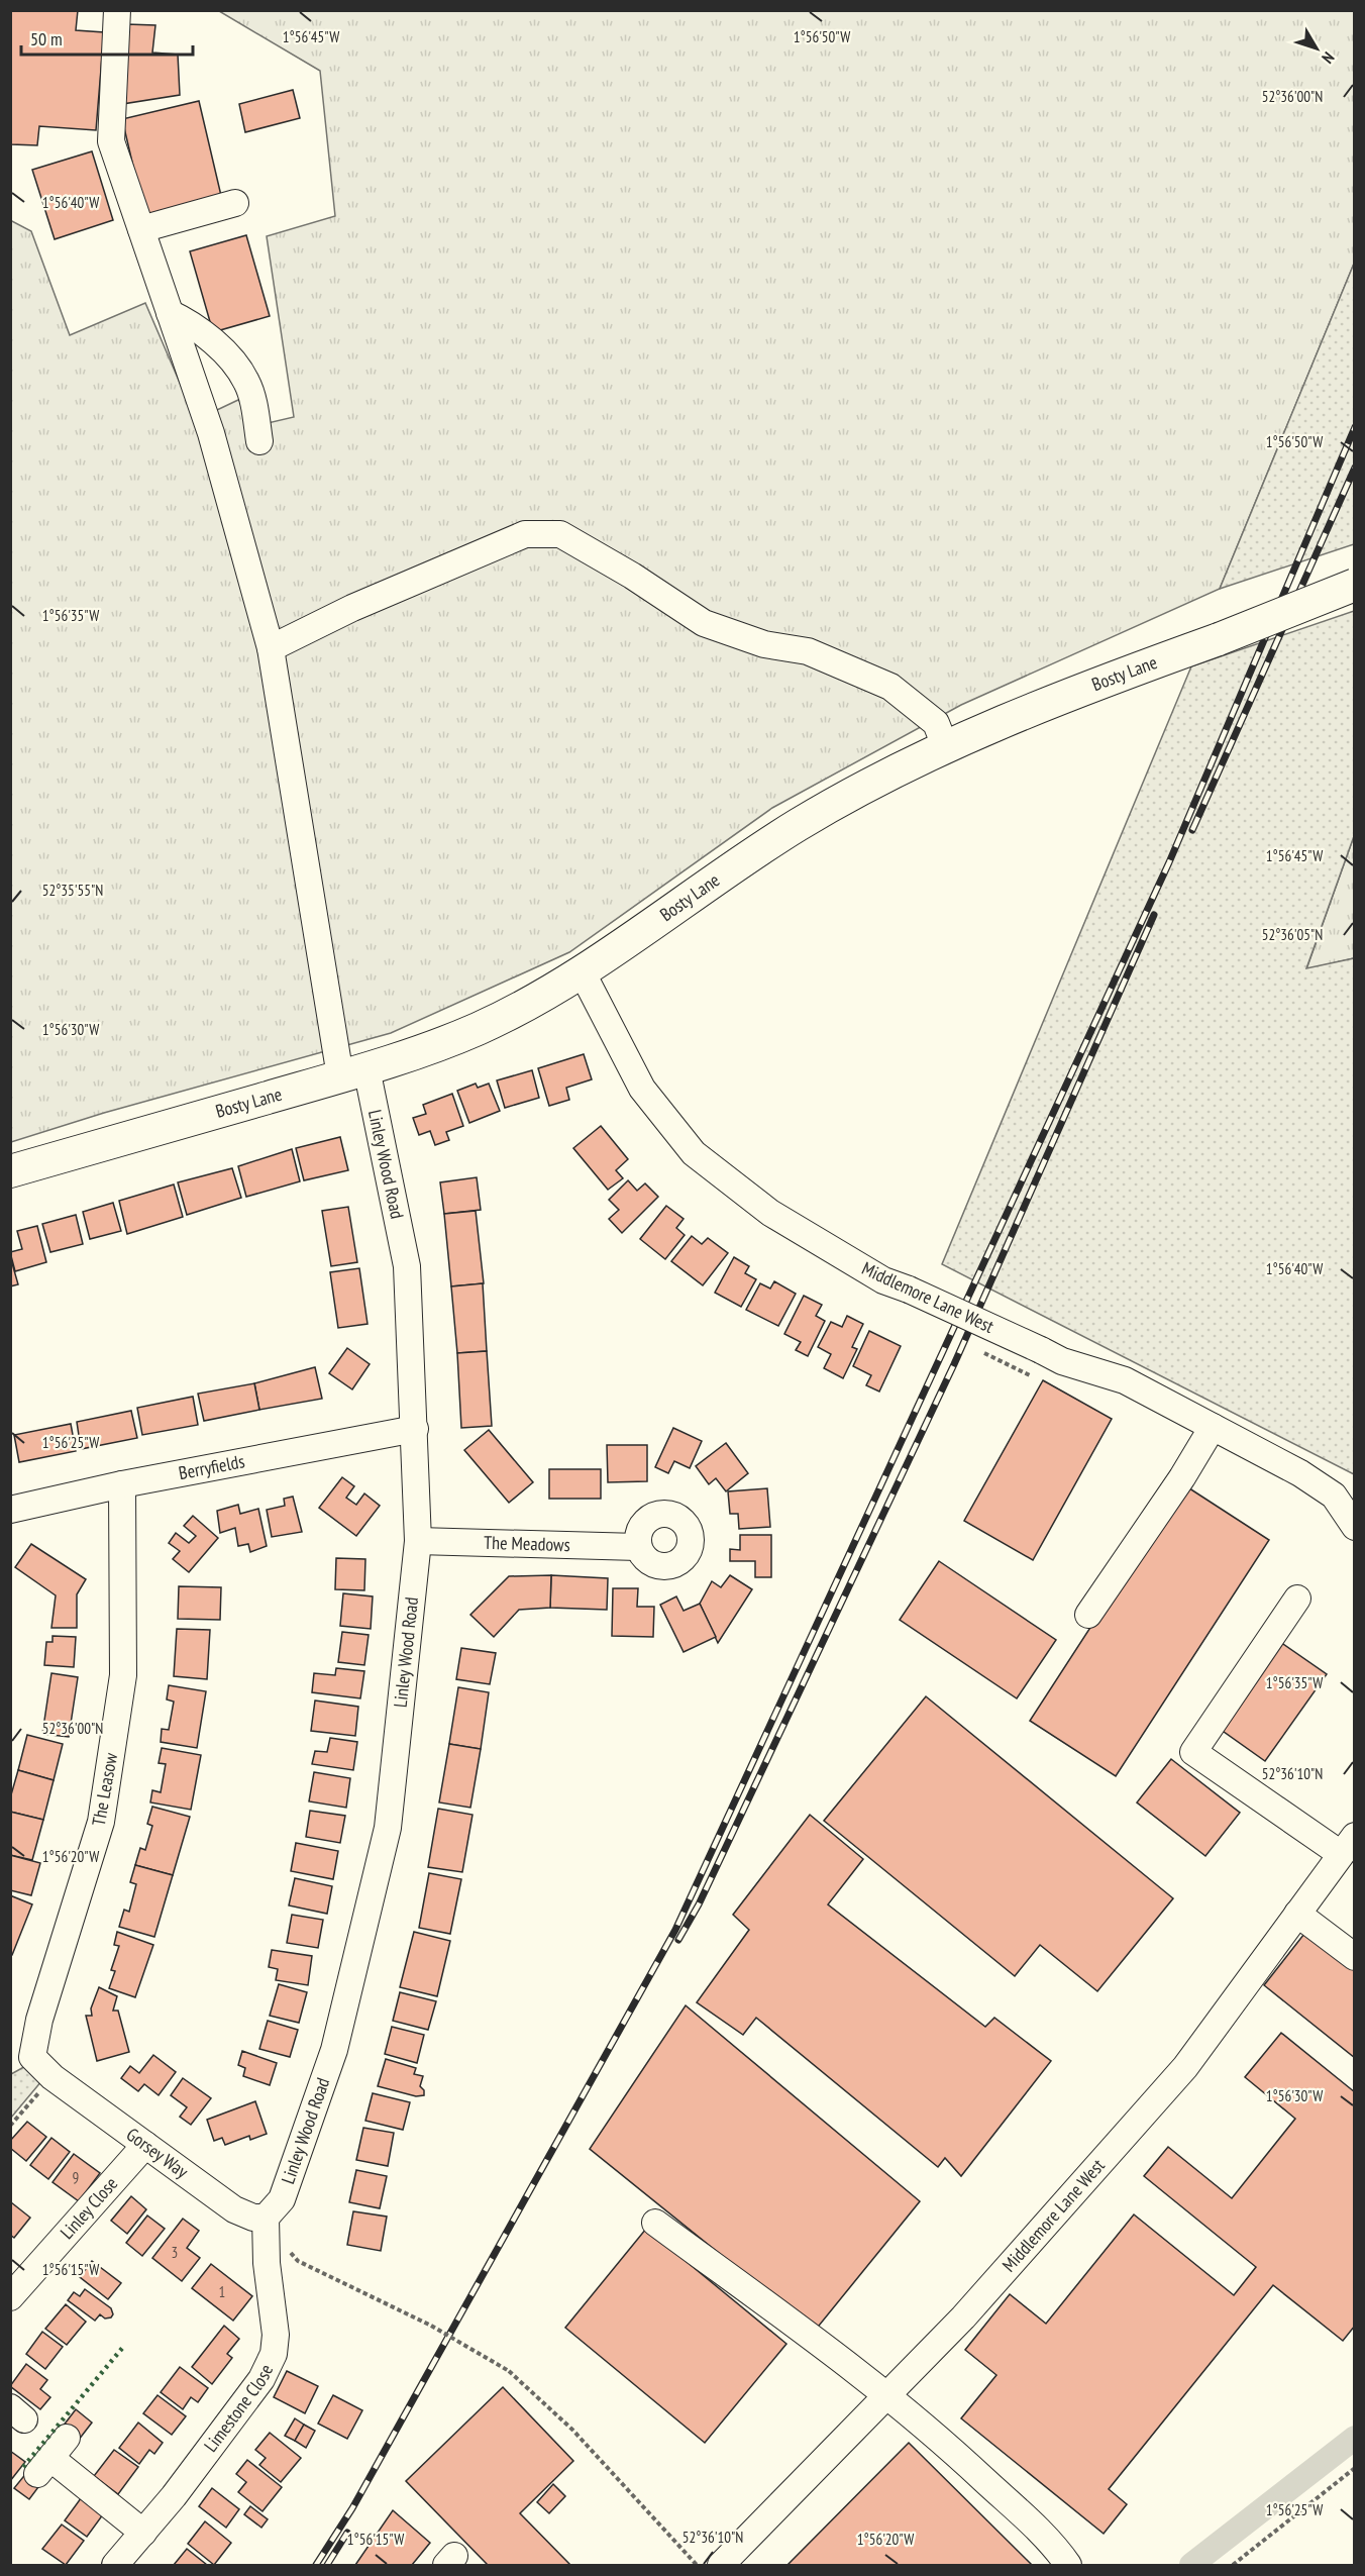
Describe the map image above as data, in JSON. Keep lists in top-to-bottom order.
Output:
{
  "streets": {
    "main road": ["Bosty Lane"],
    "street": [
      "Linley Wood Road",
      "Middlemore Lane West",
      "Berryfields",
      "The Meadows",
      "The Leasow",
      "Gorsey Way",
      "Linley Close",
      "Limestone Close"
    ]
  },
  "crossings": [
    ["Bosty Lane", "Linley Wood Road"],
    ["Bosty Lane", "Middlemore Lane West"],
    ["Linley Wood Road", "Berryfields"],
    ["Linley Wood Road", "The Meadows"],
    ["Linley Wood Road", "Gorsey Way"],
    ["Linley Wood Road", "Limestone Close"],
    ["Berryfields", "The Leasow"],
    ["The Leasow", "Gorsey Way"],
    ["Gorsey Way", "Linley Close"],
    ["Gorsey Way", "Limestone Close"]
  ],
  "house_numbers": ["9", "3", "1"],
  "scale_bar": "50 m",
  "north": "bottom right",
  "coordinates": [
    "1°56'45\"W",
    "1°56'50\"W",
    "52°36'00\"N",
    "1°56'40\"W",
    "1°56'35\"W",
    "52°35'55\"N",
    "52°36'05\"N",
    "1°56'30\"W",
    "1°56'25\"W",
    "52°36'10\"N",
    "1°56'20\"W",
    "1°56'15\"W"
  ]
}
